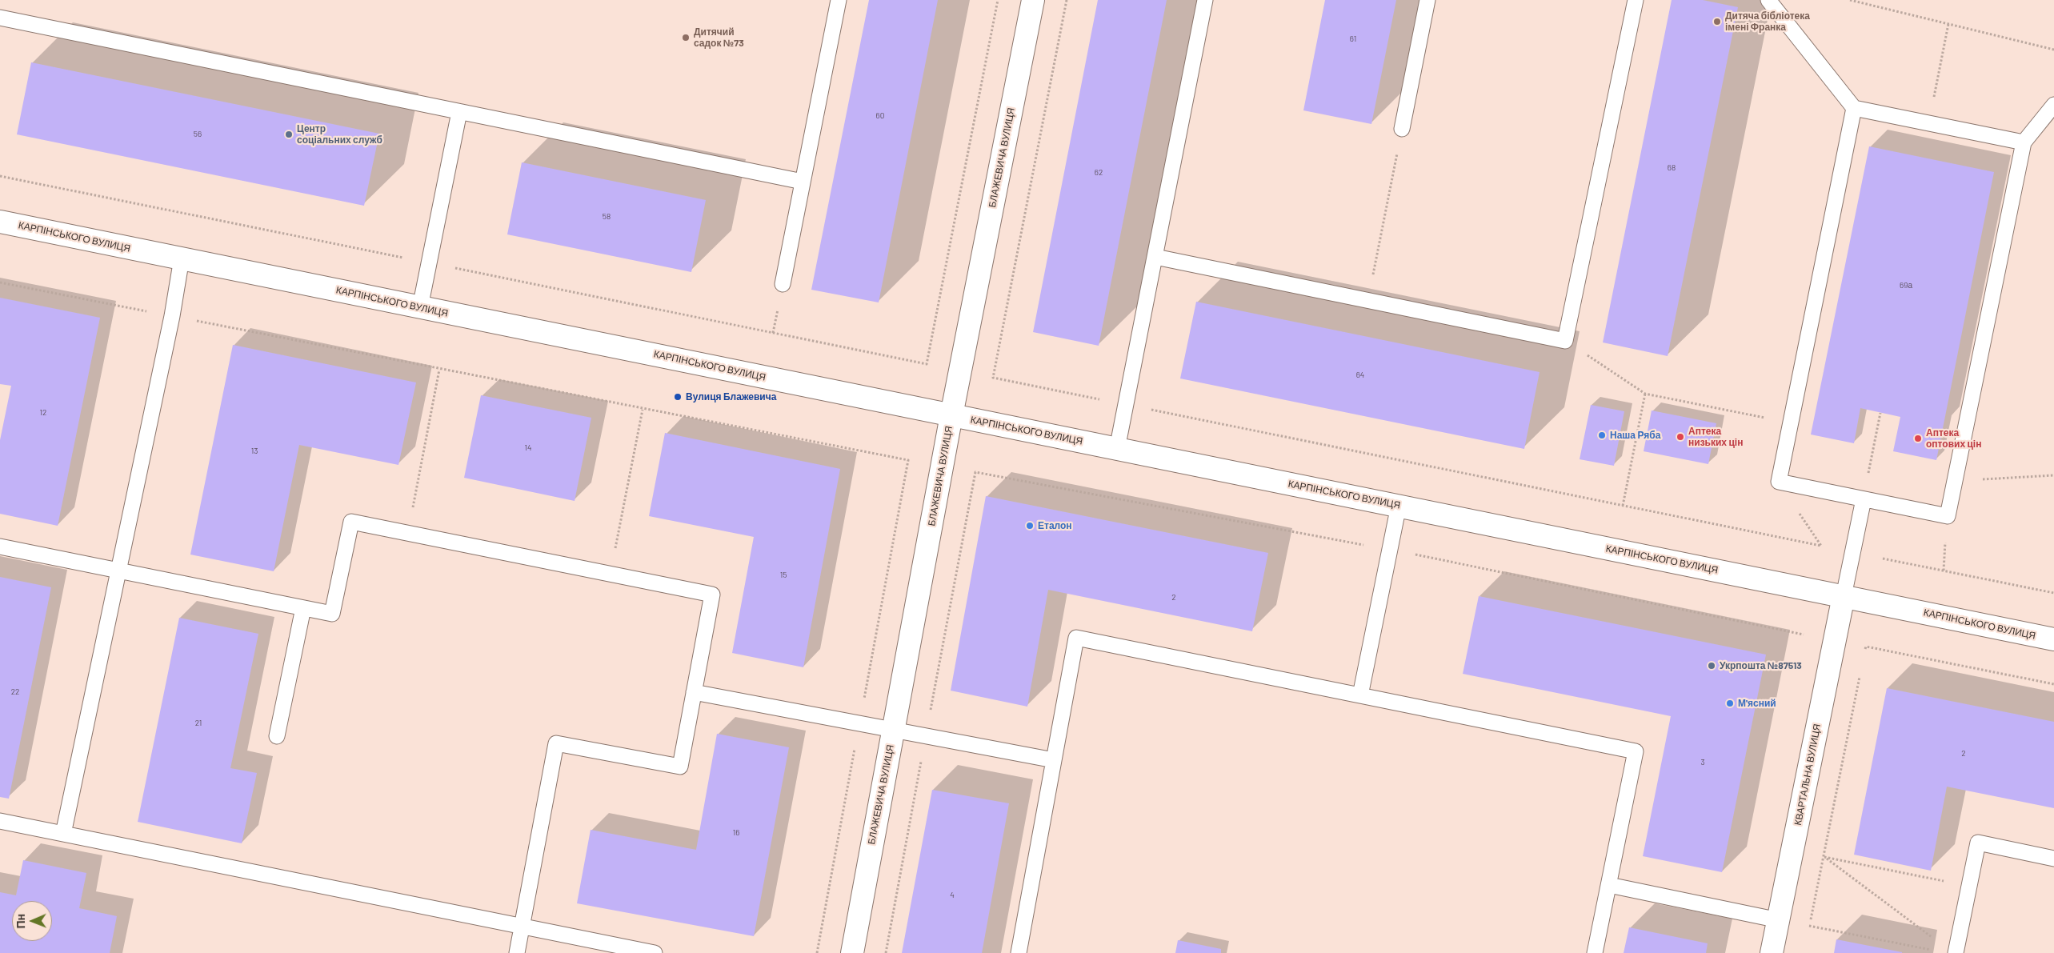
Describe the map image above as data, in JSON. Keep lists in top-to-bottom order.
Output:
{
  "streets": {
    "street": ["БЛАЖЕВИЧА ВУЛИЦЯ", "КАРПІНСЬКОГО ВУЛИЦЯ", "КВАРТАЛЬНА ВУЛИЦЯ"]
  },
  "crossings": [
    ["БЛАЖЕВИЧА ВУЛИЦЯ", "КАРПІНСЬКОГО ВУЛИЦЯ"],
    ["КАРПІНСЬКОГО ВУЛИЦЯ", "КВАРТАЛЬНА ВУЛИЦЯ"]
  ],
  "places": [
    "Дитяча бібліотека імені Франка",
    "Дитячий садок №73",
    "Центр соціальних служб",
    "Вулиця Блажевича",
    "Наша Ряба",
    "Аптека низьких цін",
    "Аптека оптових цін",
    "Еталон",
    "Укрпошта №87513",
    "М'ясний"
  ],
  "house_numbers": [
    "61",
    "60",
    "56",
    "68",
    "62",
    "58",
    "69а",
    "64",
    "12",
    "14",
    "13",
    "15",
    "2",
    "22",
    "21",
    "2",
    "3",
    "16",
    "4"
  ],
  "north": "left"
}
